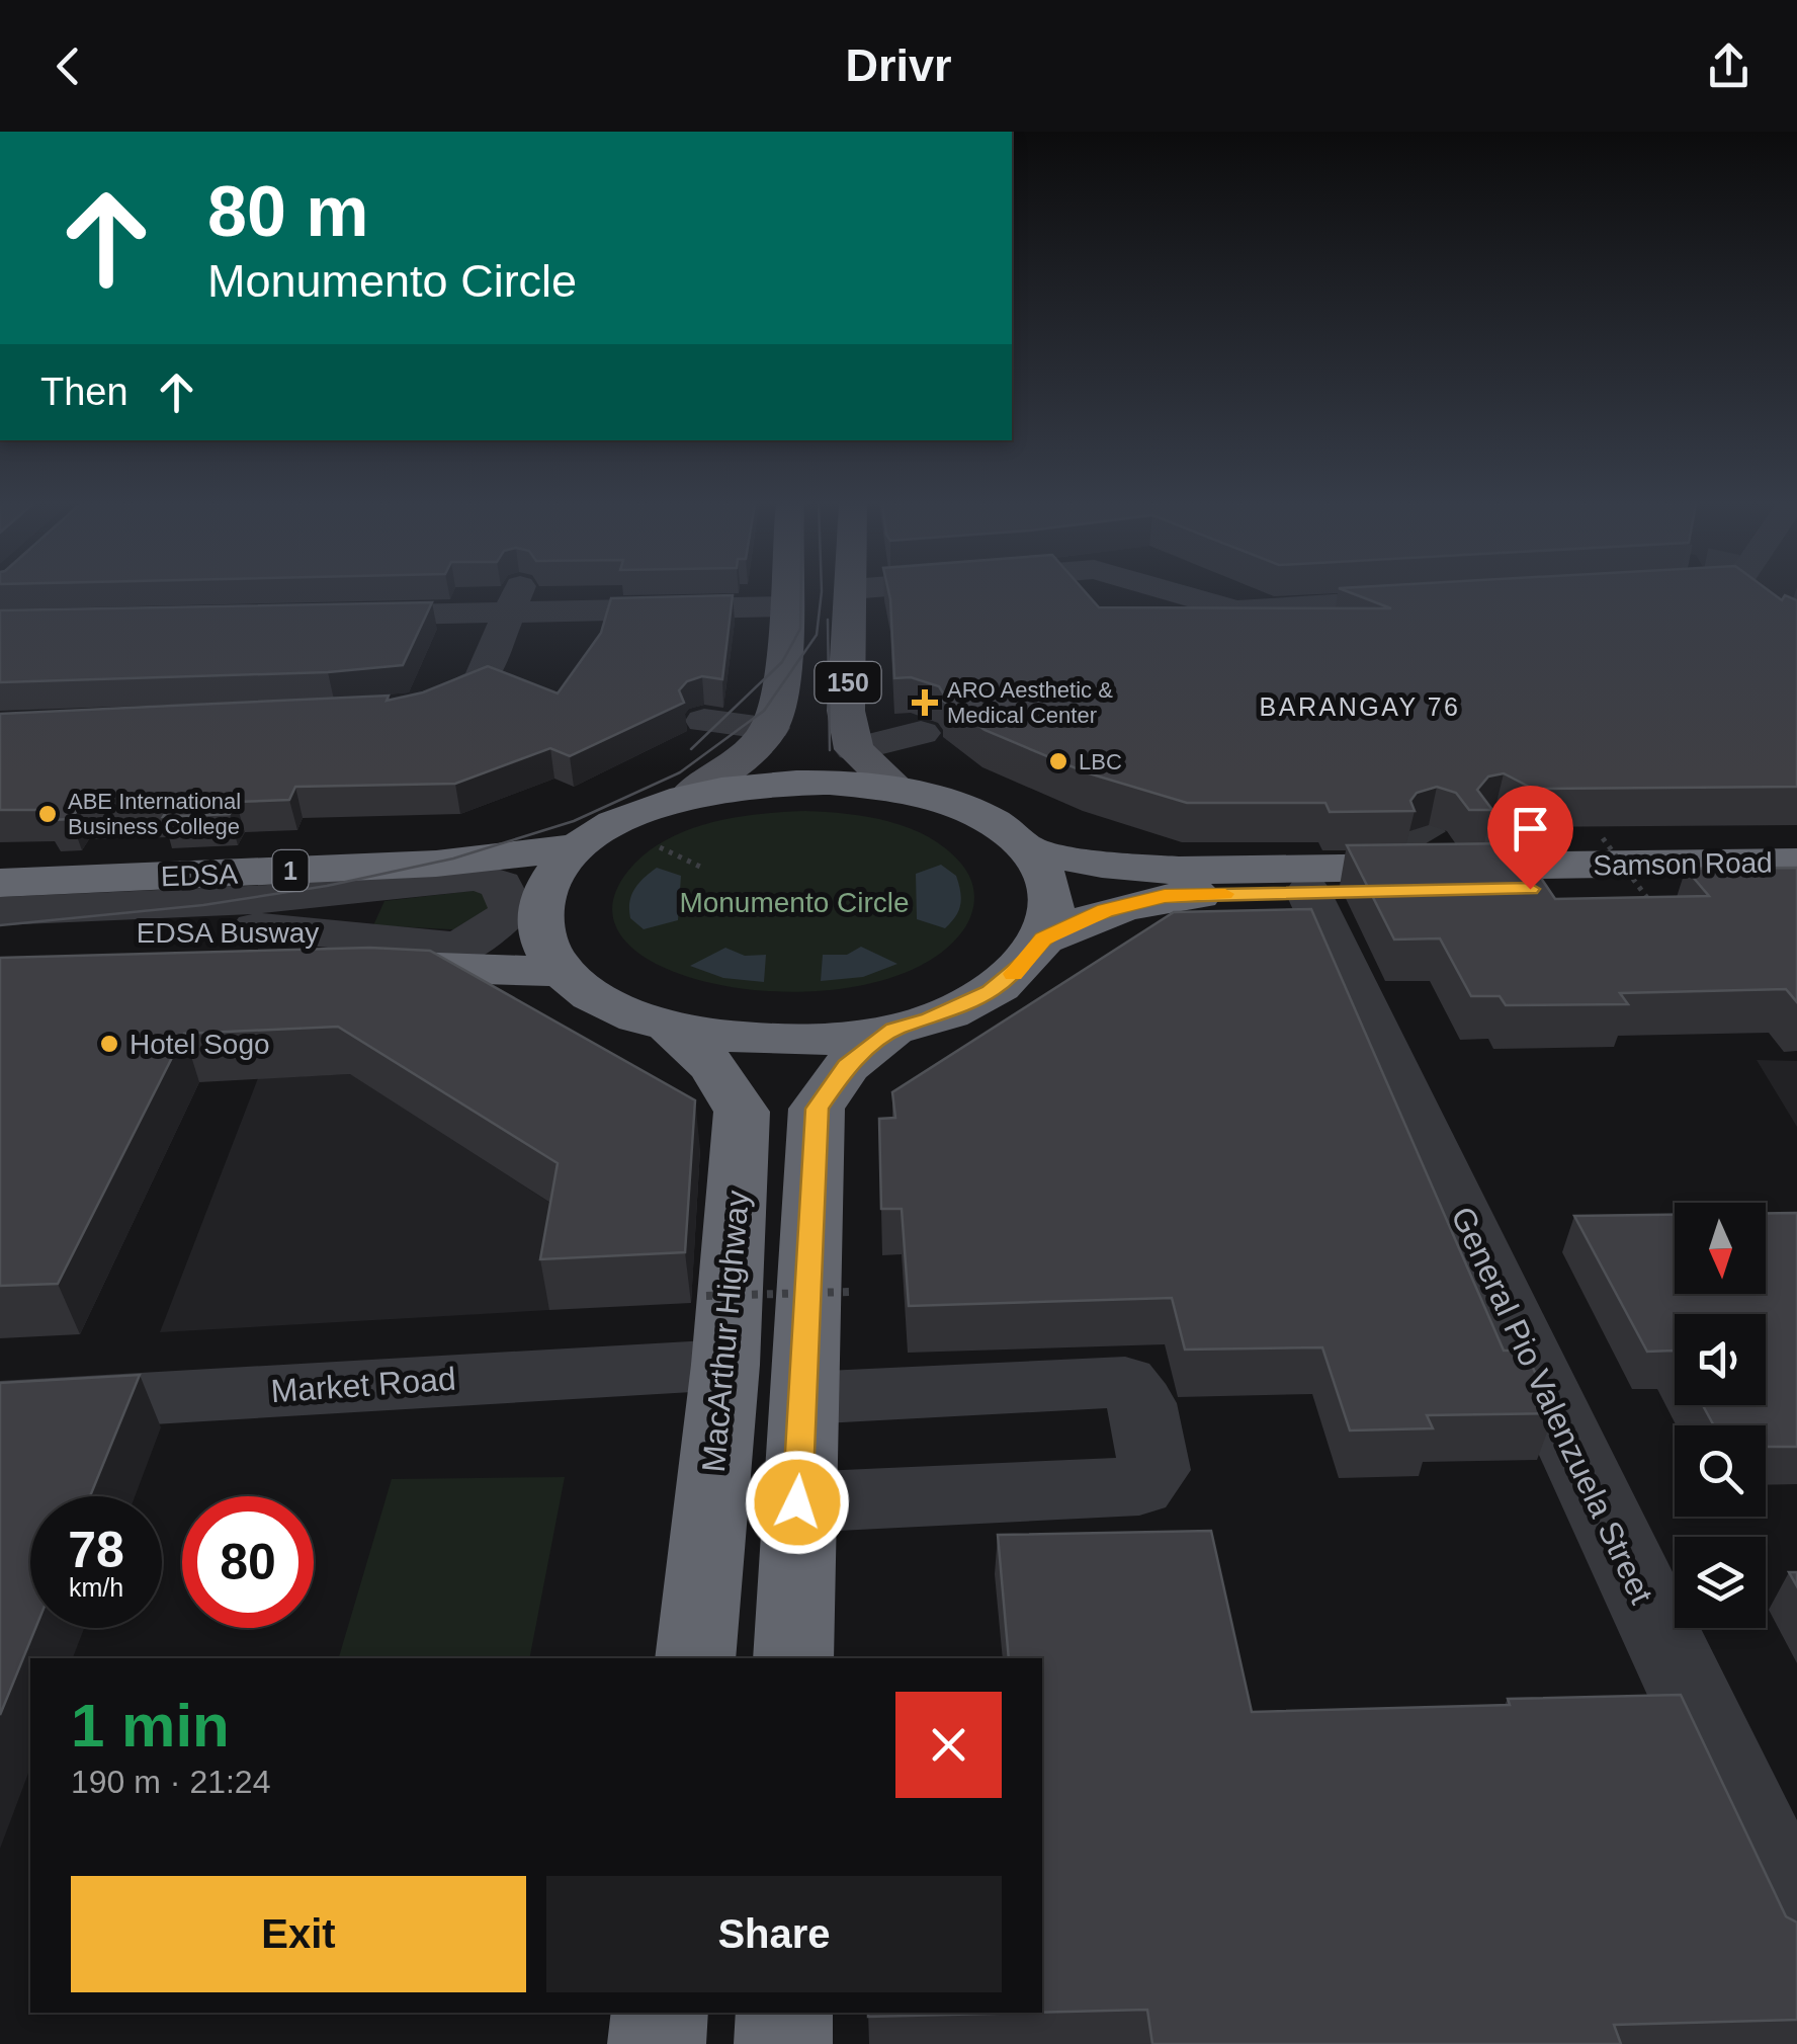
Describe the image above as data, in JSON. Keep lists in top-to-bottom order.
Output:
{
  "streets": {
    "highway": [
      "Samson Road",
      "1",
      "EDSA",
      "MacArthur Highway"
    ],
    "main road": ["150"],
    "street": ["EDSA Busway", "Market Road", "General Pio Valenzuela Street"]
  },
  "crossings": [
    ["Samson Road", "1"],
    ["Samson Road", "General Pio Valenzuela Street"],
    ["1", "EDSA"],
    ["1", "MacArthur Highway"],
    ["EDSA", "EDSA Busway"],
    ["MacArthur Highway", "Market Road"]
  ],
  "districts": ["BARANGAY 76"],
  "parks": ["Monumento Circle"],
  "places": {
    "health": ["ARO Aesthetic & Medical Center"],
    "other": ["LBC", "ABE International Business College", "Hotel Sogo"]
  },
  "north": "bottom",
  "page": {
    "header": "Drivr",
    "turn": ["80 m", "Monumento Circle"],
    "then": "Then",
    "speed": "78 km/h",
    "limit": "80",
    "heading": ["1 min", "190 m · 21:24"],
    "buttons": ["Exit", "Share"]
  }
}
